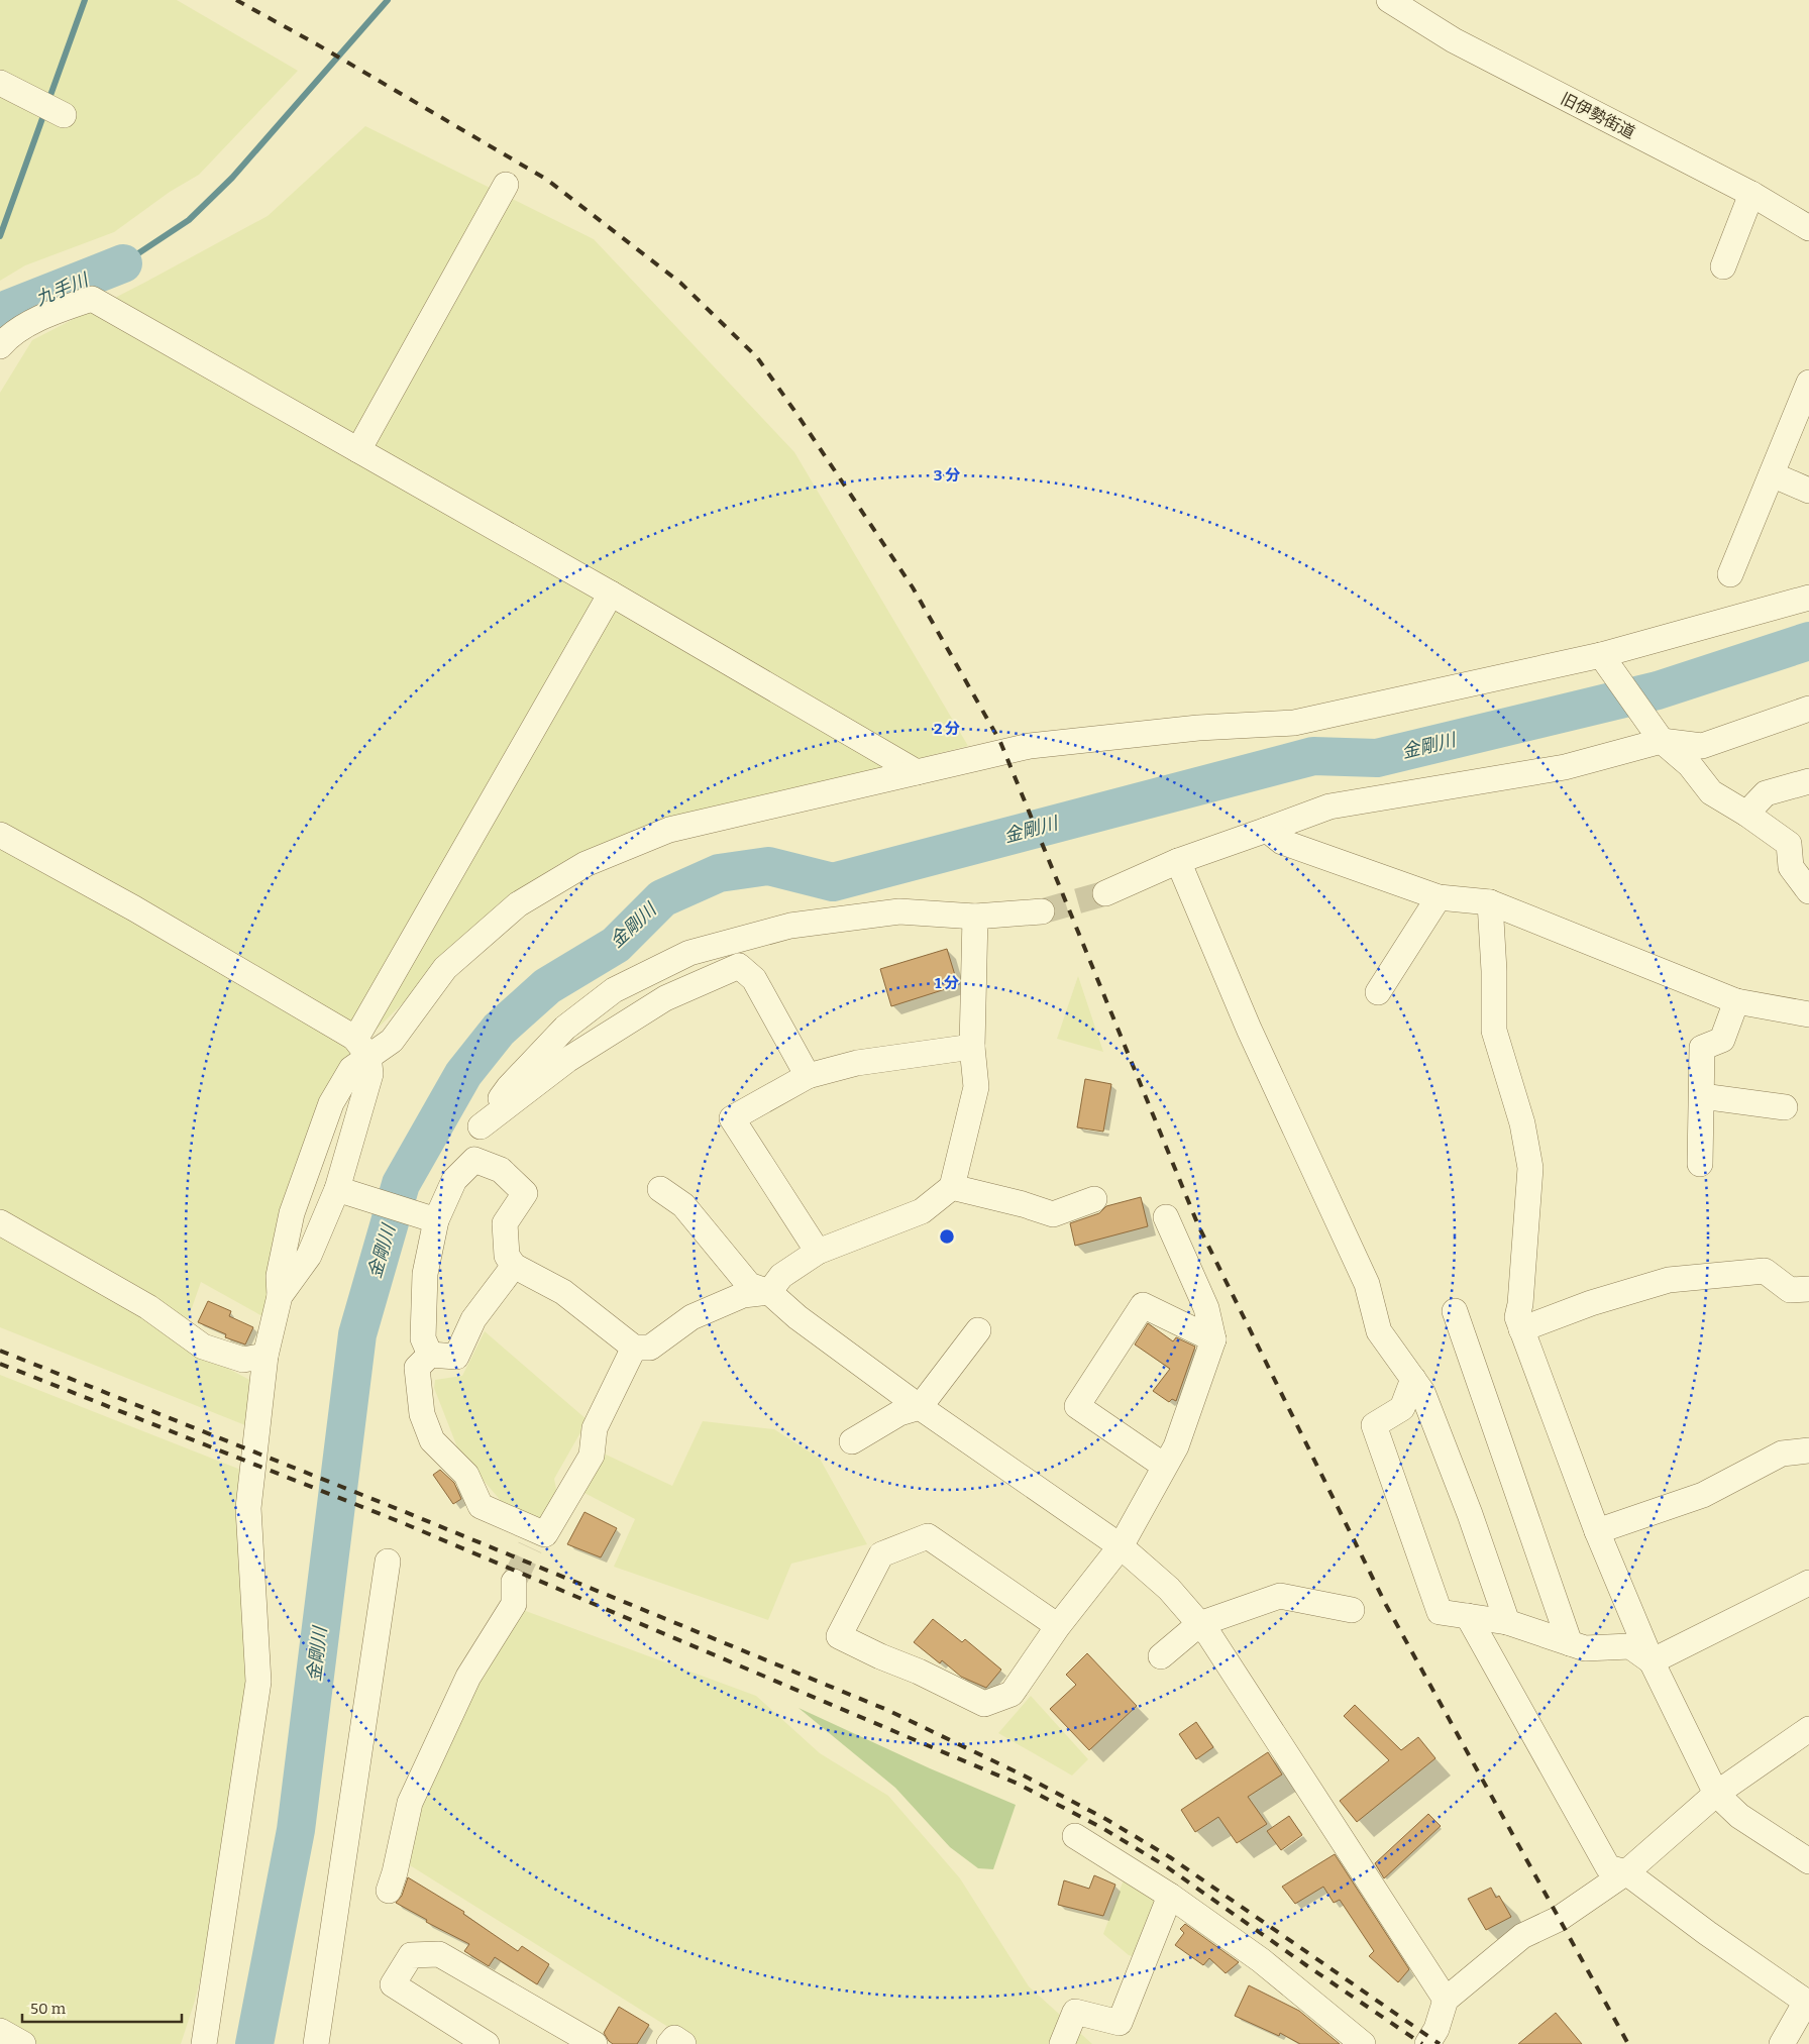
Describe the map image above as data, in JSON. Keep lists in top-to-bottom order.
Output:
{
  "streets": {
    "street": ["旧伊勢街道"]
  },
  "water": ["九手川", "金剛川"],
  "scale_bar": "50 m",
  "rings": ["3 分", "2 分", "1 分"]
}
